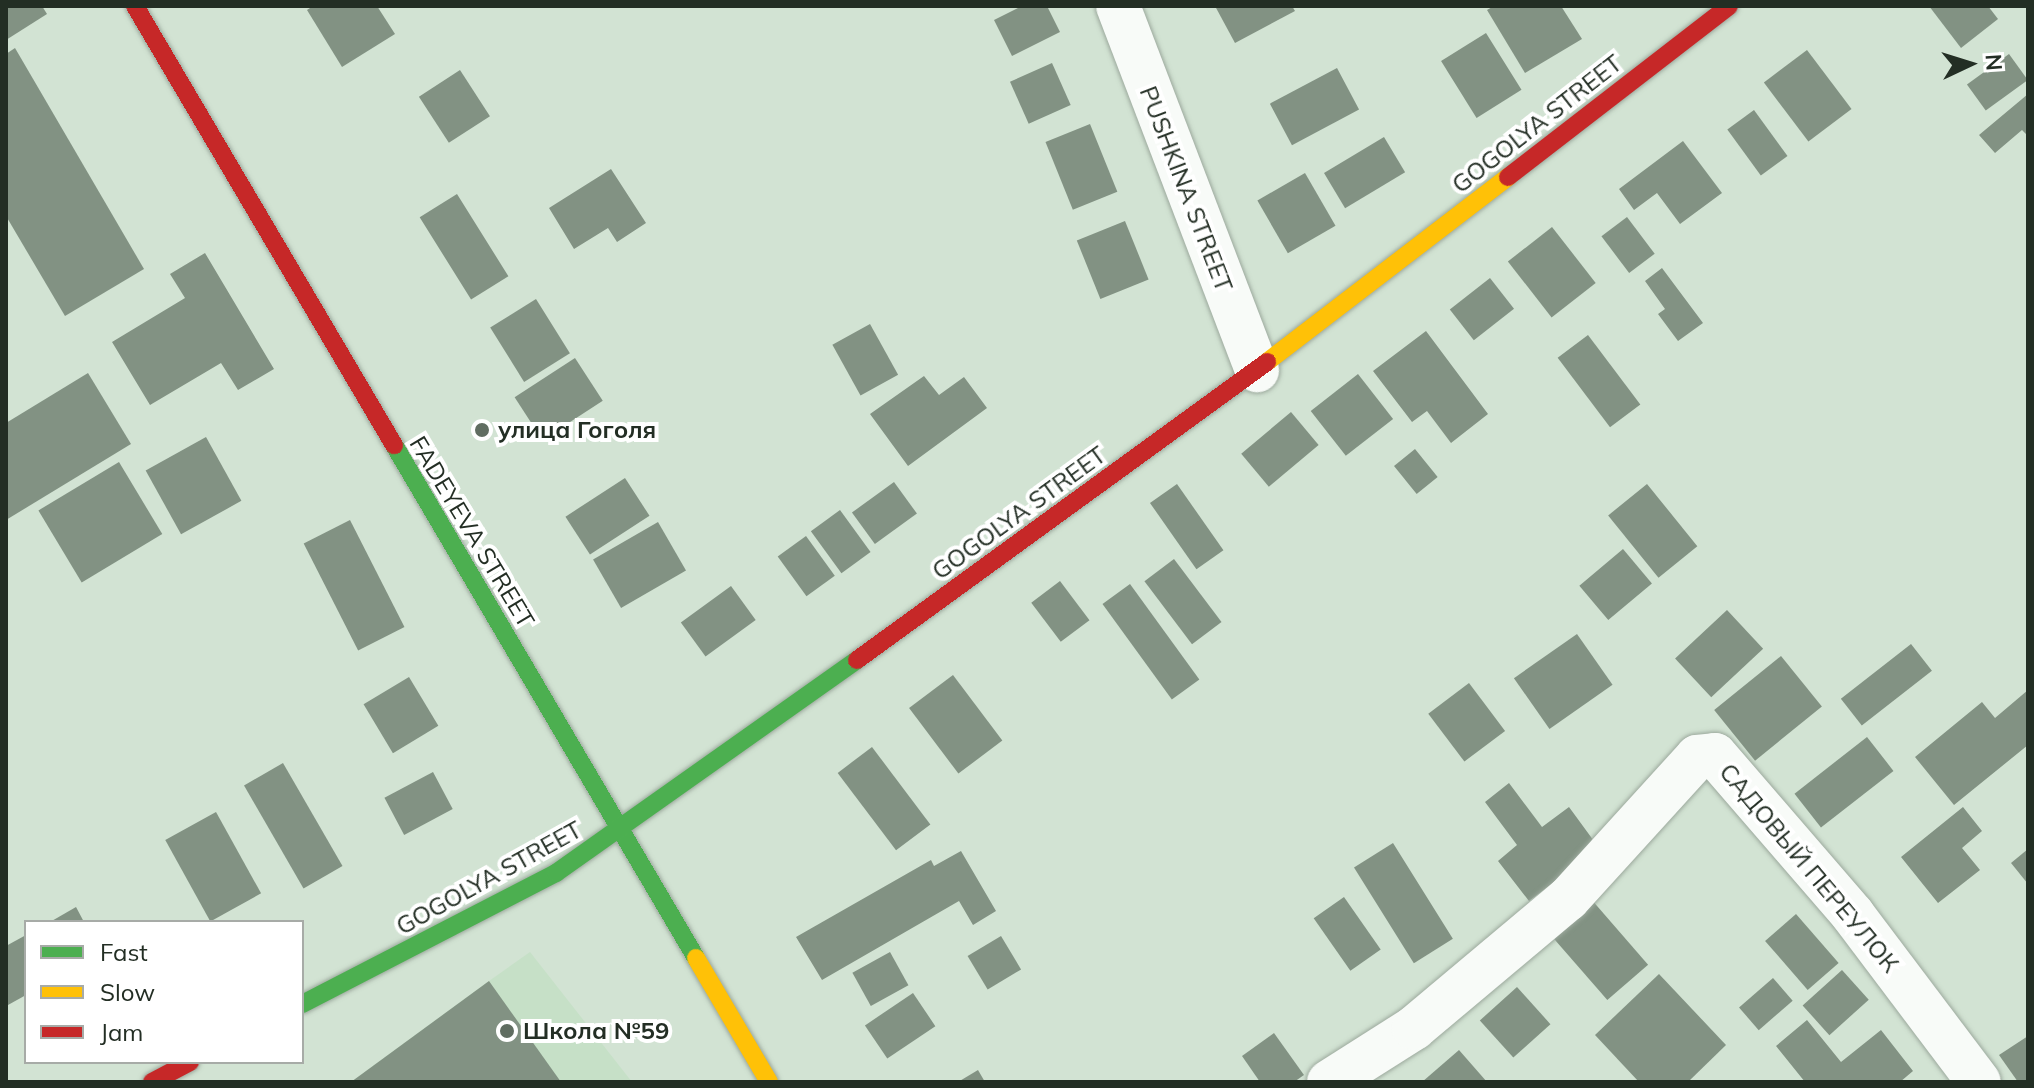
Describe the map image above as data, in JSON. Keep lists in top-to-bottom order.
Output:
{
  "streets": {
    "main road": ["GOGOLYA STREET", "FADEYEVA STREET"],
    "street": ["PUSHKINA STREET", "САДОВЫЙ ПЕРЕУЛОК"]
  },
  "crossings": [
    ["GOGOLYA STREET", "PUSHKINA STREET"],
    ["GOGOLYA STREET", "FADEYEVA STREET"]
  ],
  "places": ["улица Гоголя", "Школа №59"],
  "legend": ["Fast", "Slow", "Jam"],
  "north": "right"
}
